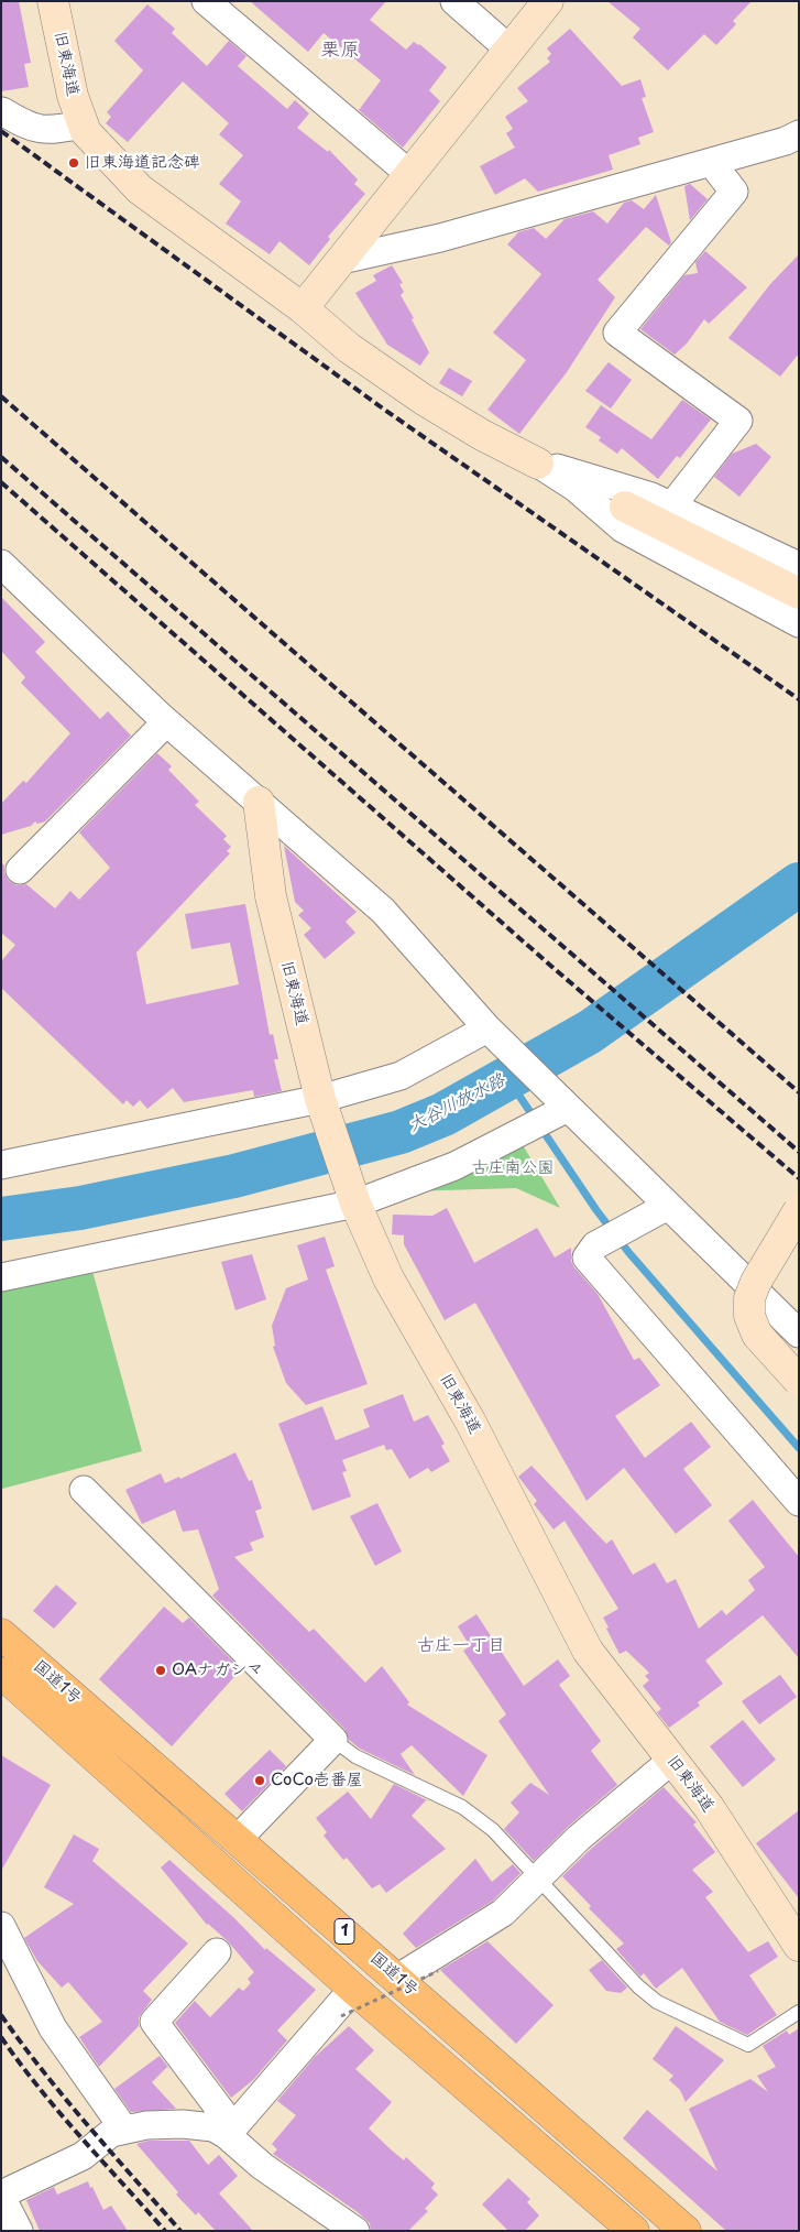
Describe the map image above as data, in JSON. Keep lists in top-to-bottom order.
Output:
{
  "streets": {
    "highway": ["国道1号", "1"],
    "street": ["旧東海道"]
  },
  "districts": ["栗原", "古庄一丁目"],
  "water": ["大谷川放水路"],
  "parks": ["古庄南公園"],
  "places": ["旧東海道記念碑", "OAナガシマ", "CoCo壱番屋"]
}
